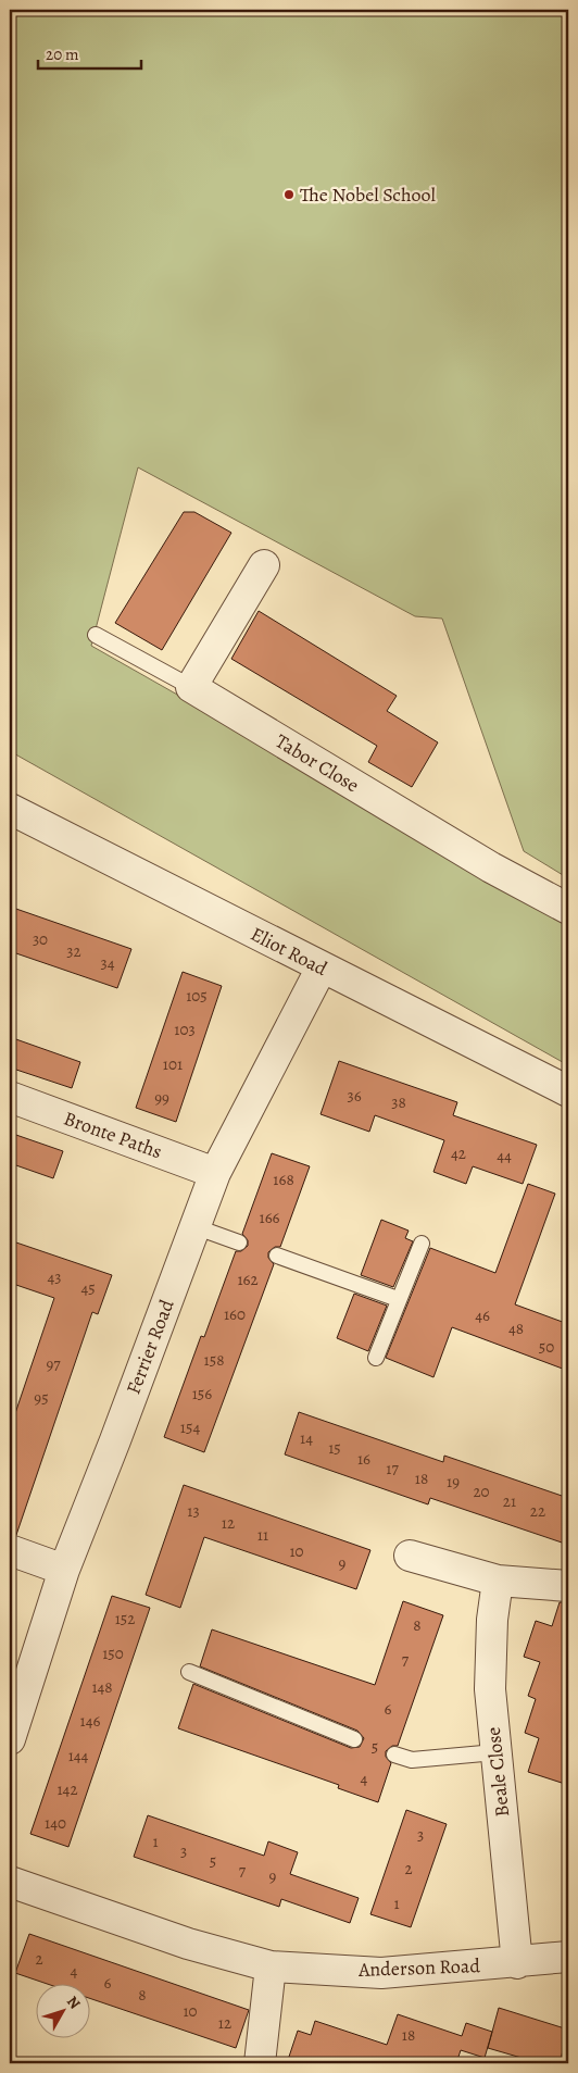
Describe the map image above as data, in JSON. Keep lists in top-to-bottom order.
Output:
{
  "streets": {
    "street": [
      "Tabor Close",
      "Eliot Road",
      "Bronte Paths",
      "Ferrier Road",
      "Beale Close",
      "Anderson Road"
    ]
  },
  "crossings": [
    ["Eliot Road", "Ferrier Road"],
    ["Bronte Paths", "Ferrier Road"],
    ["Beale Close", "Anderson Road"]
  ],
  "places": ["The Nobel School"],
  "house_numbers": [
    "30",
    "32",
    "34",
    "105",
    "103",
    "101",
    "36",
    "99",
    "38",
    "42",
    "44",
    "168",
    "166",
    "43",
    "162",
    "45",
    "160",
    "46",
    "48",
    "50",
    "158",
    "97",
    "156",
    "95",
    "154",
    "14",
    "15",
    "16",
    "17",
    "18",
    "19",
    "20",
    "21",
    "13",
    "22",
    "12",
    "11",
    "10",
    "9",
    "152",
    "8",
    "150",
    "7",
    "148",
    "6",
    "146",
    "5",
    "144",
    "4",
    "142",
    "140",
    "3",
    "1",
    "3",
    "5",
    "2",
    "7",
    "9",
    "1",
    "2",
    "4",
    "6",
    "8",
    "10",
    "12",
    "18"
  ],
  "scale_bar": "20 m",
  "north": "top right"
}
